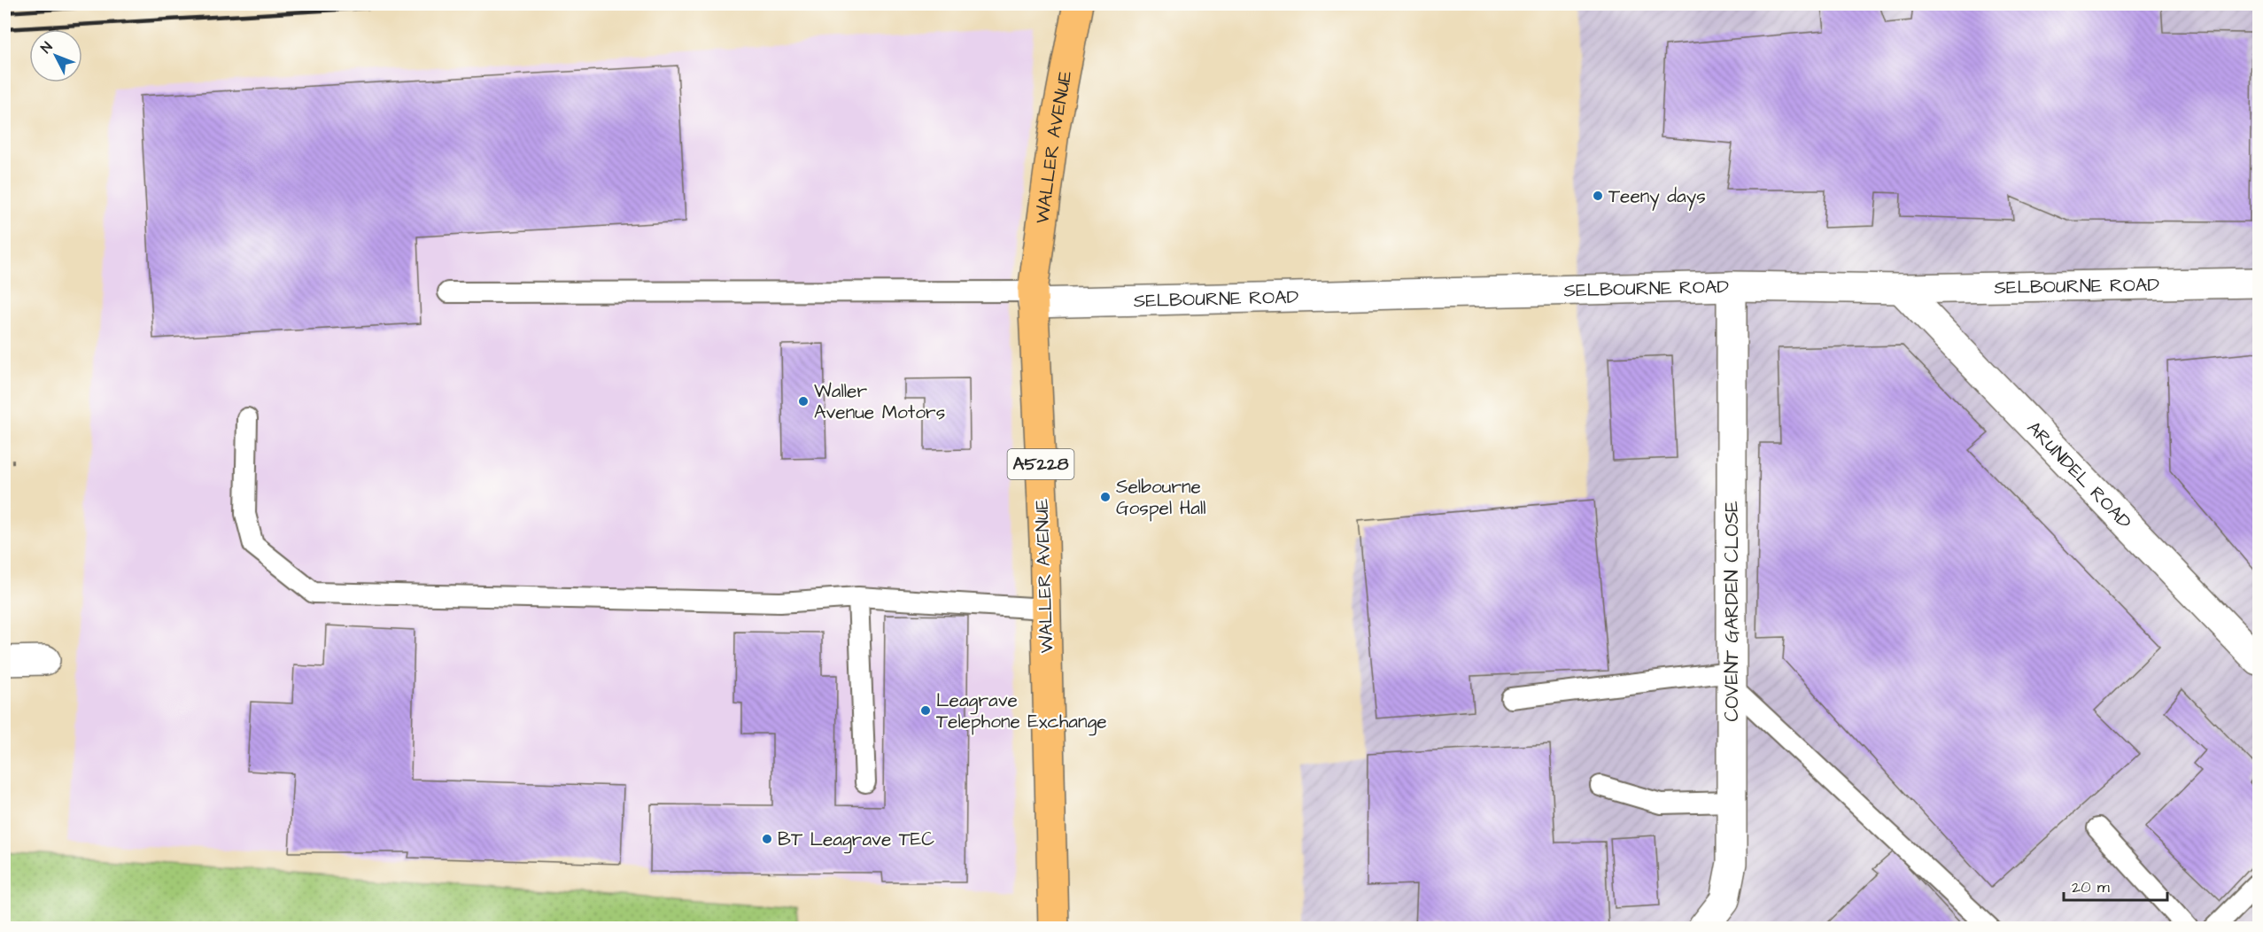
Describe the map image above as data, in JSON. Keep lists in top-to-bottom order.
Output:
{
  "streets": {
    "main road": ["WALLER AVENUE", "A5228"],
    "street": ["SELBOURNE ROAD", "ARUNDEL ROAD", "COVENT GARDEN CLOSE"]
  },
  "crossings": [
    ["WALLER AVENUE", "SELBOURNE ROAD"],
    ["SELBOURNE ROAD", "ARUNDEL ROAD"],
    ["SELBOURNE ROAD", "COVENT GARDEN CLOSE"]
  ],
  "places": [
    "Teeny days",
    "Waller Avenue Motors",
    "Selbourne Gospel Hall",
    "Leagrave Telephone Exchange",
    "BT Leagrave TEC"
  ],
  "scale_bar": "20 m",
  "north": "top left"
}
